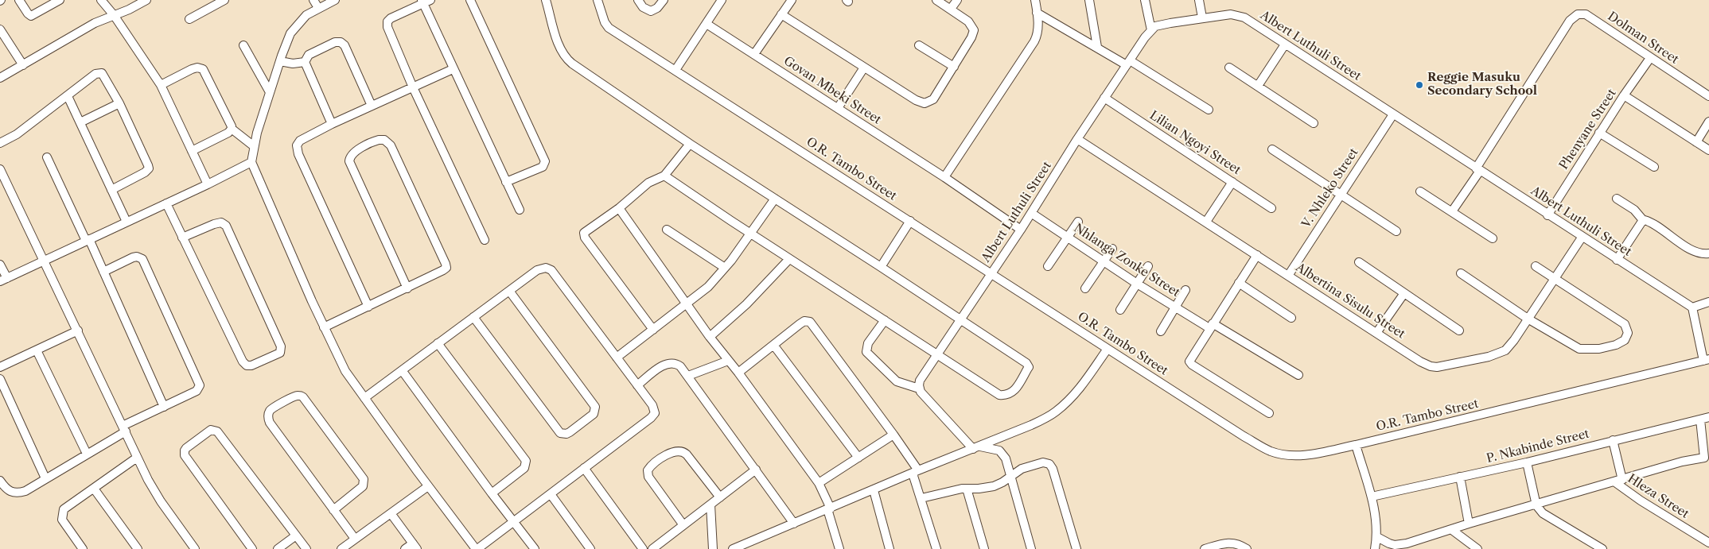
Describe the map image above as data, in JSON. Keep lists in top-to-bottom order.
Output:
{
  "streets": {
    "street": [
      "Dolman Street",
      "Albert Luthuli Street",
      "Govan Mbeki Street",
      "Phenyane Street",
      "Lilian Ngoyi Street",
      "O.R. Tambo Street",
      "V. Nhleko Street",
      "Nhlanga Zonke Street",
      "Albertina Sisulu Street",
      "P. Nkabinde Street",
      "Hleza Street"
    ]
  },
  "crossings": [
    ["Dolman Street", "Albert Luthuli Street"],
    ["Dolman Street", "Phenyane Street"],
    ["Albert Luthuli Street", "Govan Mbeki Street"],
    ["Albert Luthuli Street", "Phenyane Street"],
    ["Albert Luthuli Street", "Lilian Ngoyi Street"],
    ["Albert Luthuli Street", "O.R. Tambo Street"],
    ["Albert Luthuli Street", "V. Nhleko Street"],
    ["Albert Luthuli Street", "Nhlanga Zonke Street"],
    ["Albert Luthuli Street", "Albertina Sisulu Street"],
    ["V. Nhleko Street", "Albertina Sisulu Street"]
  ],
  "places": ["Reggie Masuku Secondary School"]
}
